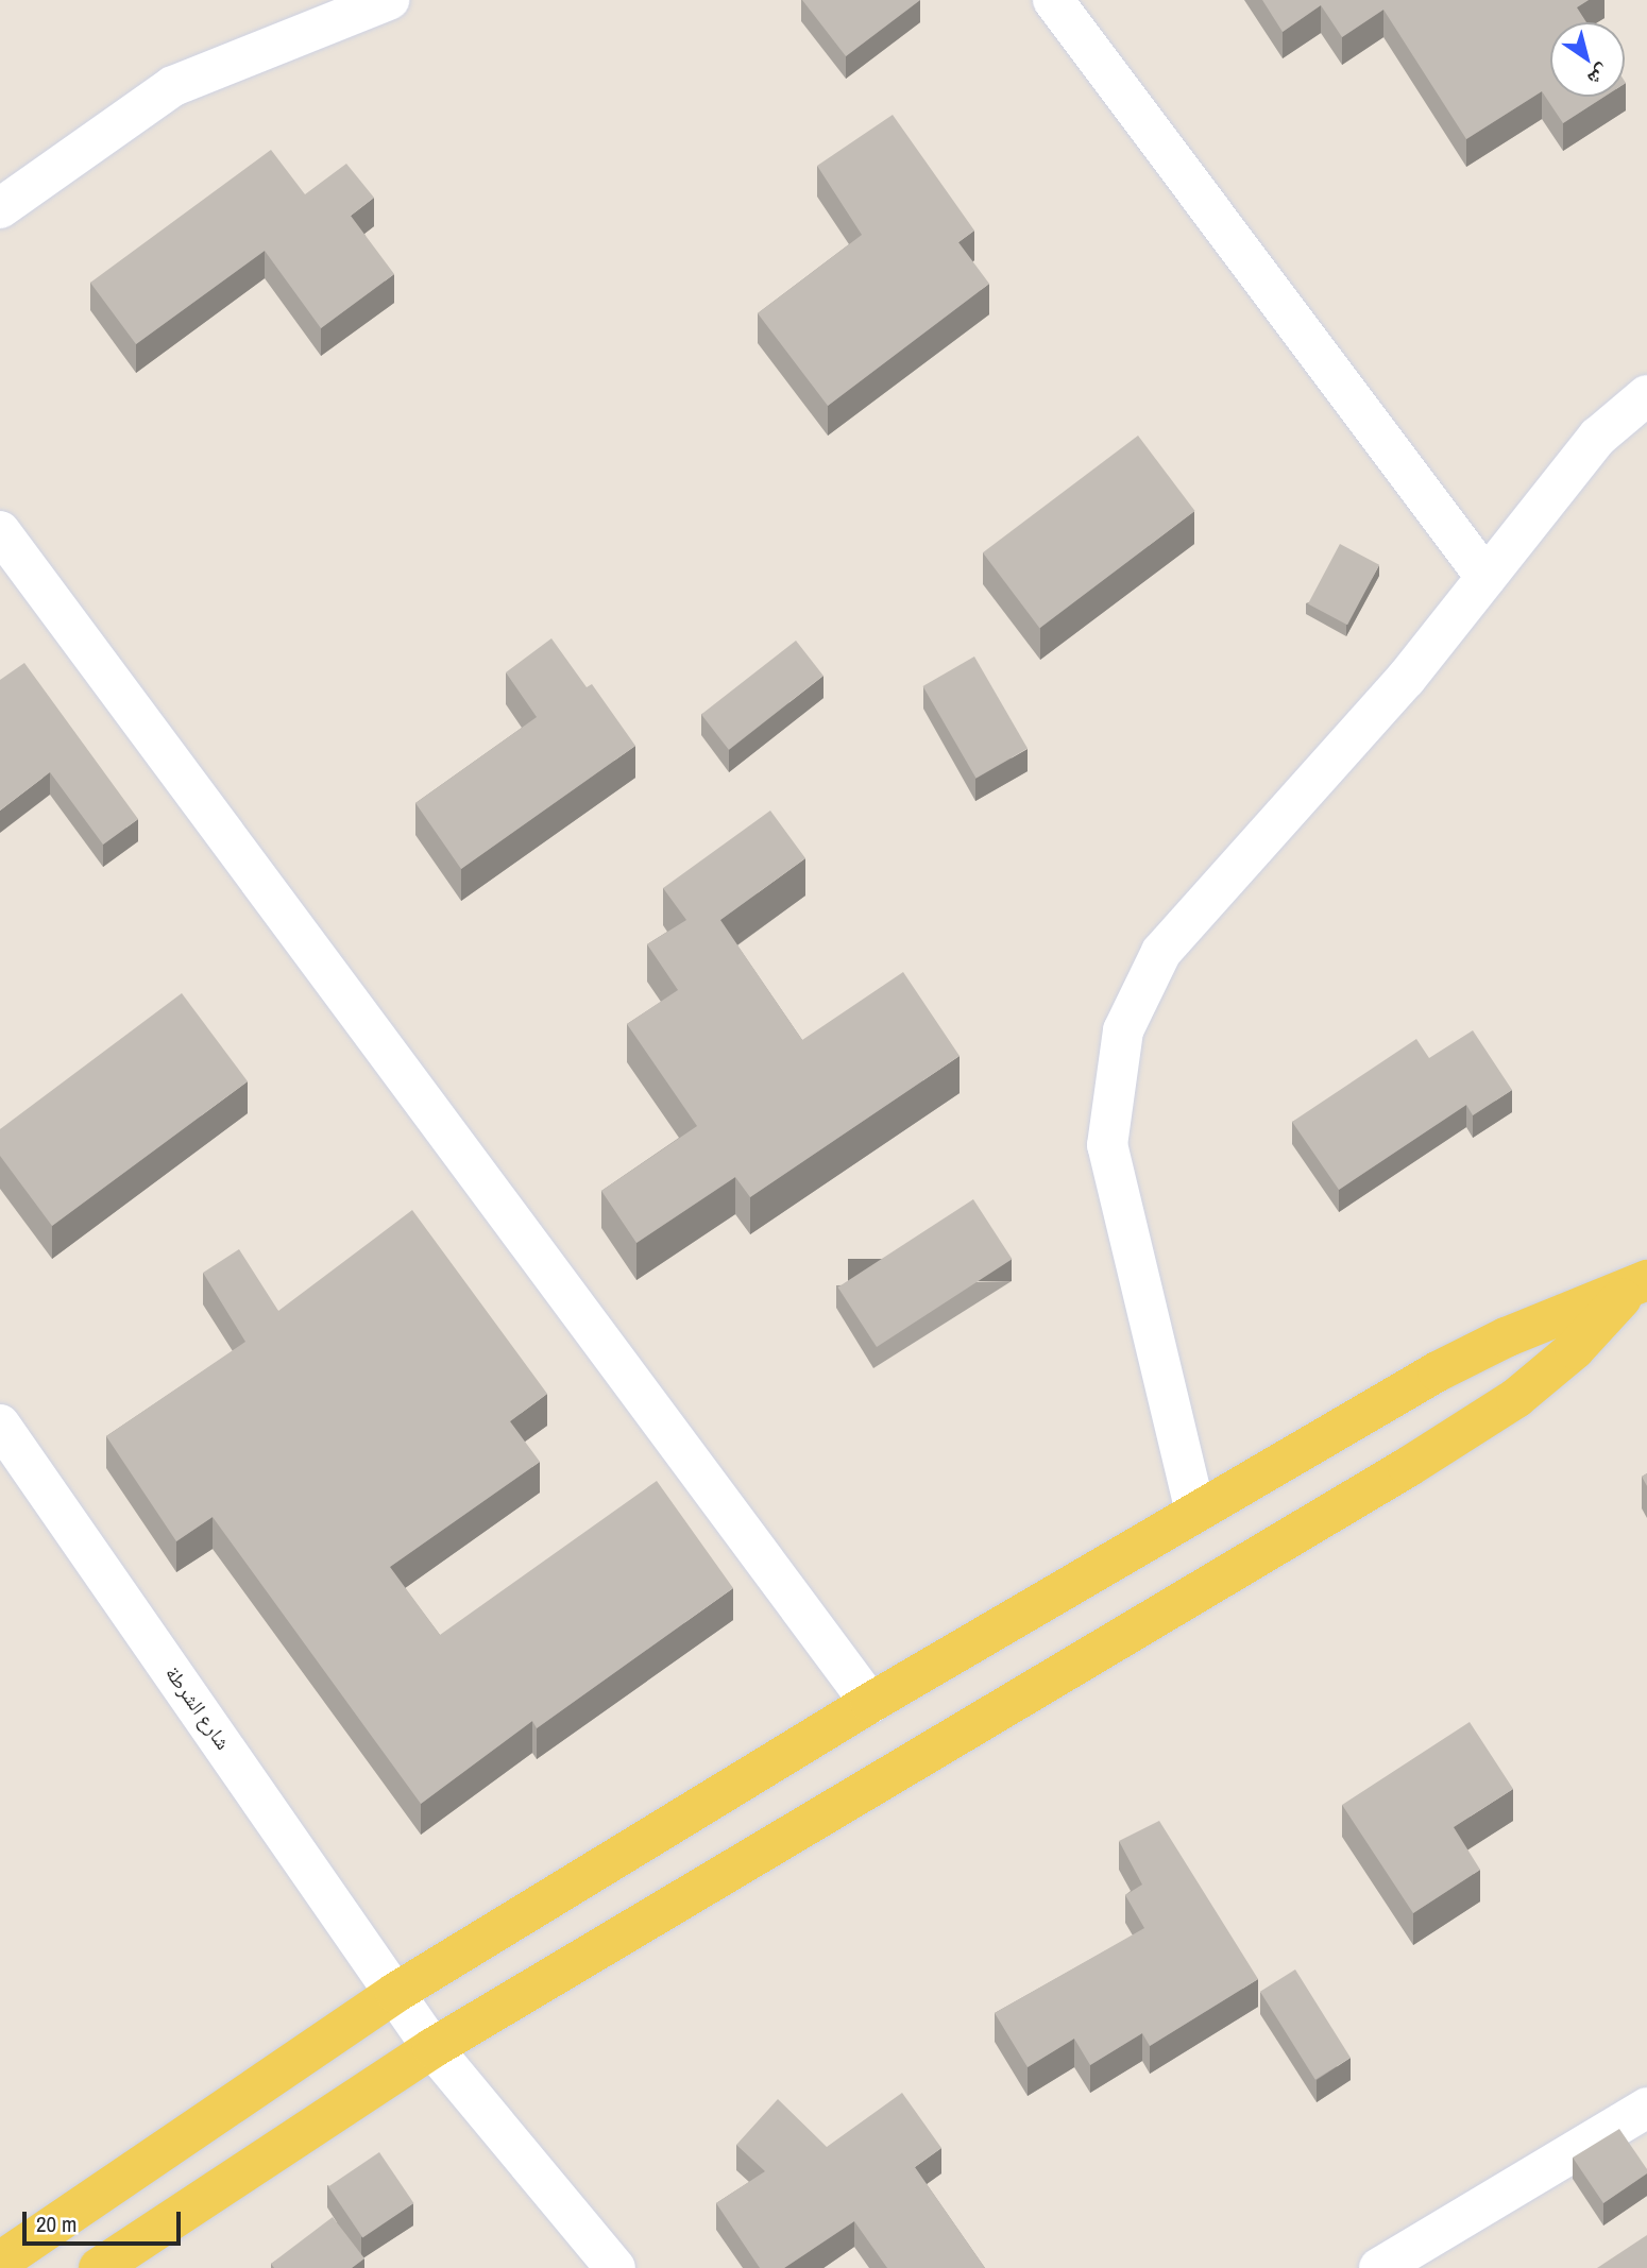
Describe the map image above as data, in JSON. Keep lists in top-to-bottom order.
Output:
{
  "streets": {
    "street": ["شارع الشرطة"]
  },
  "scale_bar": "20 m",
  "north": "bottom right"
}
